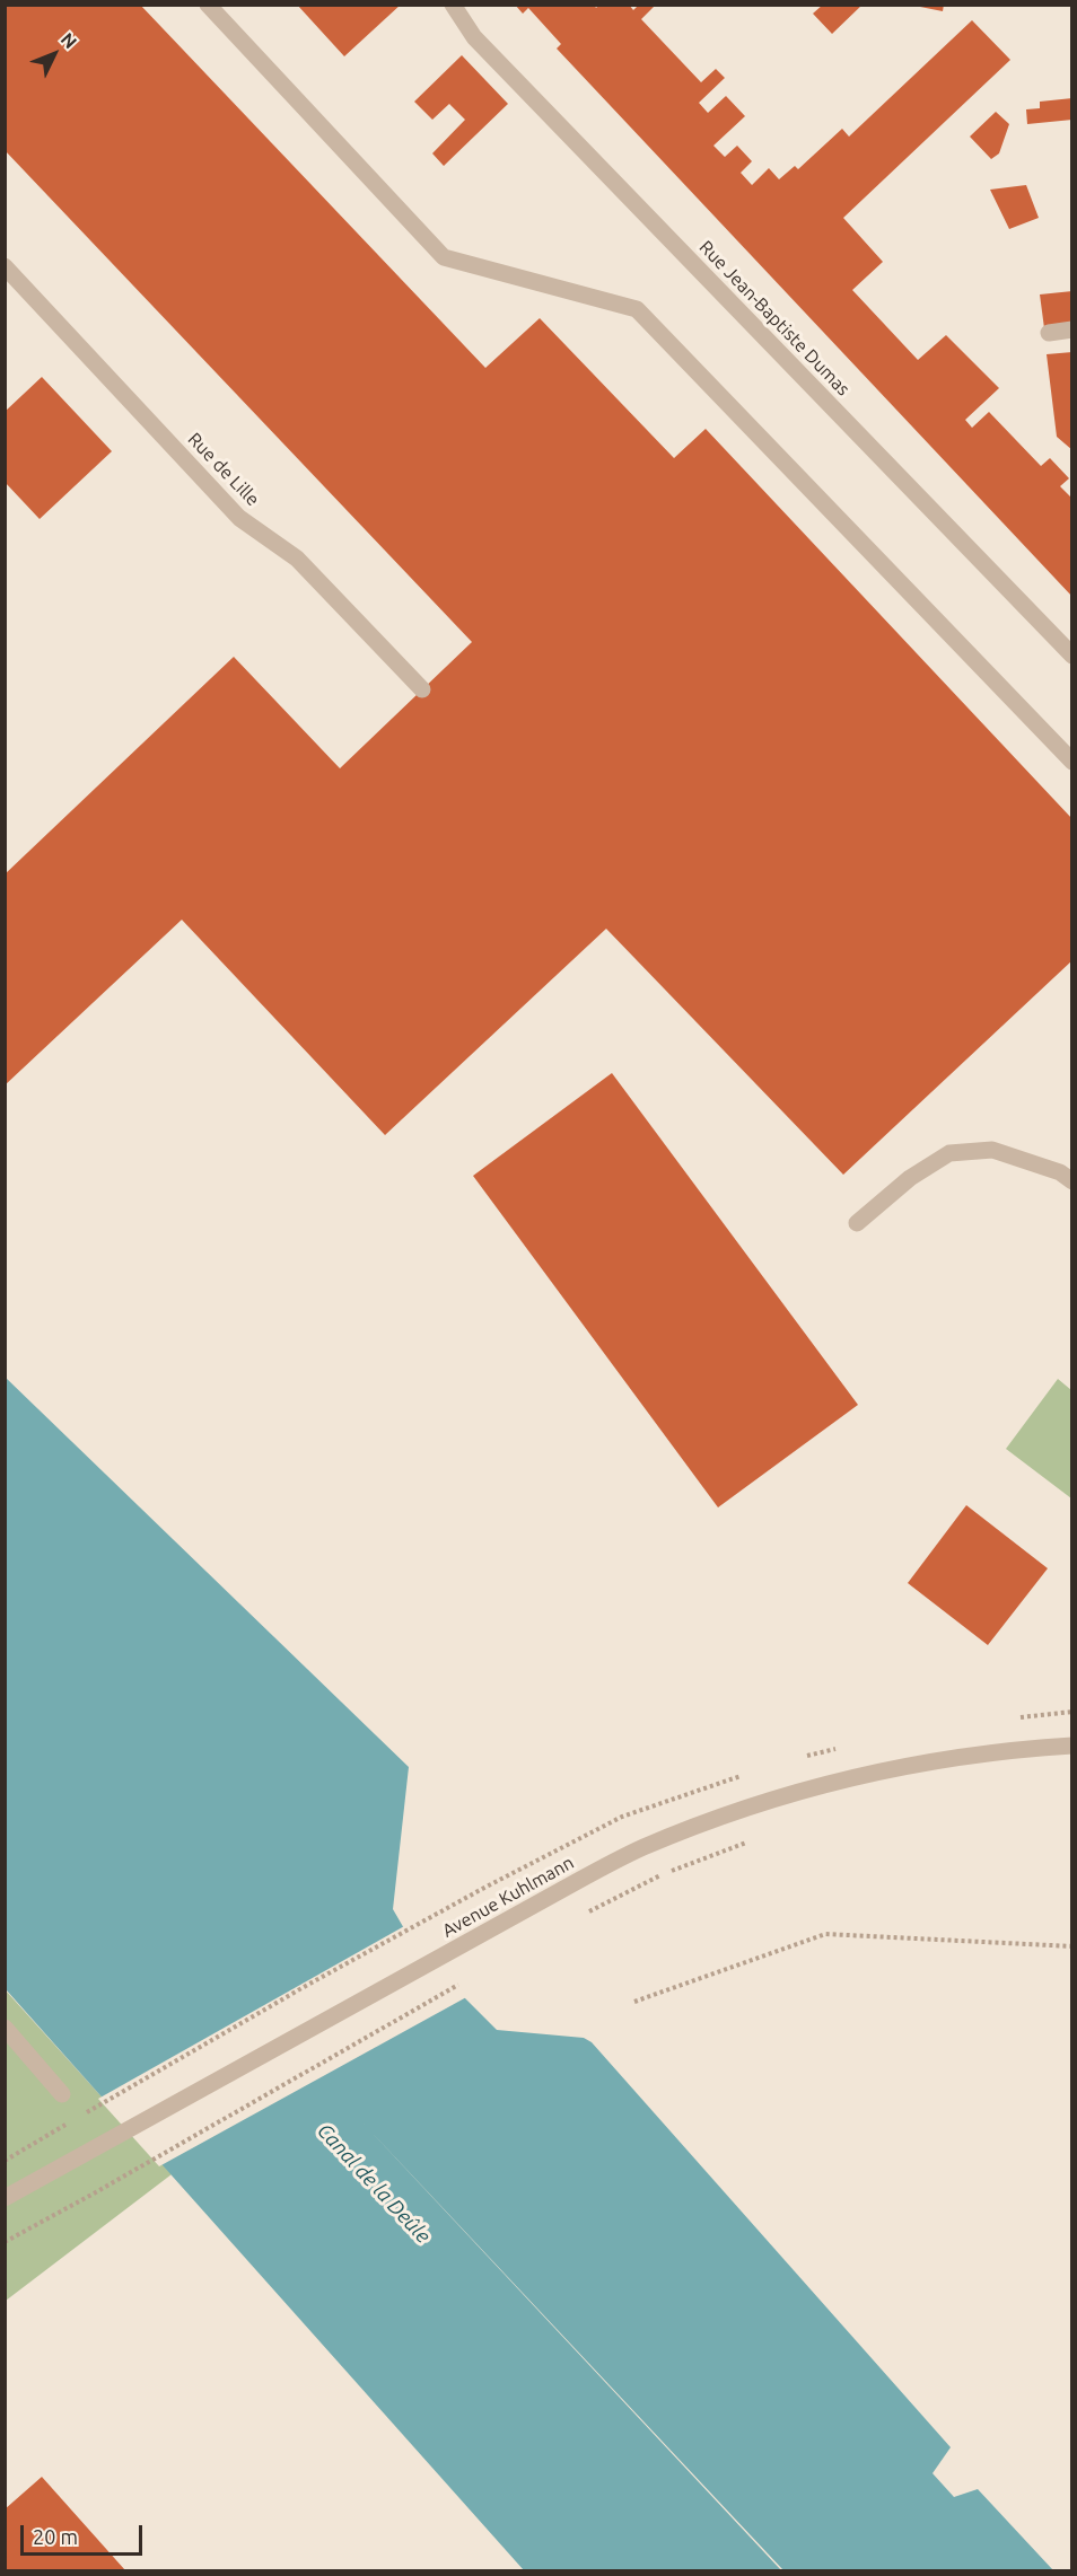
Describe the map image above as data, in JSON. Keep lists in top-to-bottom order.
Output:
{
  "streets": {
    "street": ["Rue Jean-Baptiste Dumas", "Rue de Lille", "Avenue Kuhlmann"]
  },
  "water": ["Canal de la Deûle"],
  "scale_bar": "20 m",
  "north": "top right"
}
